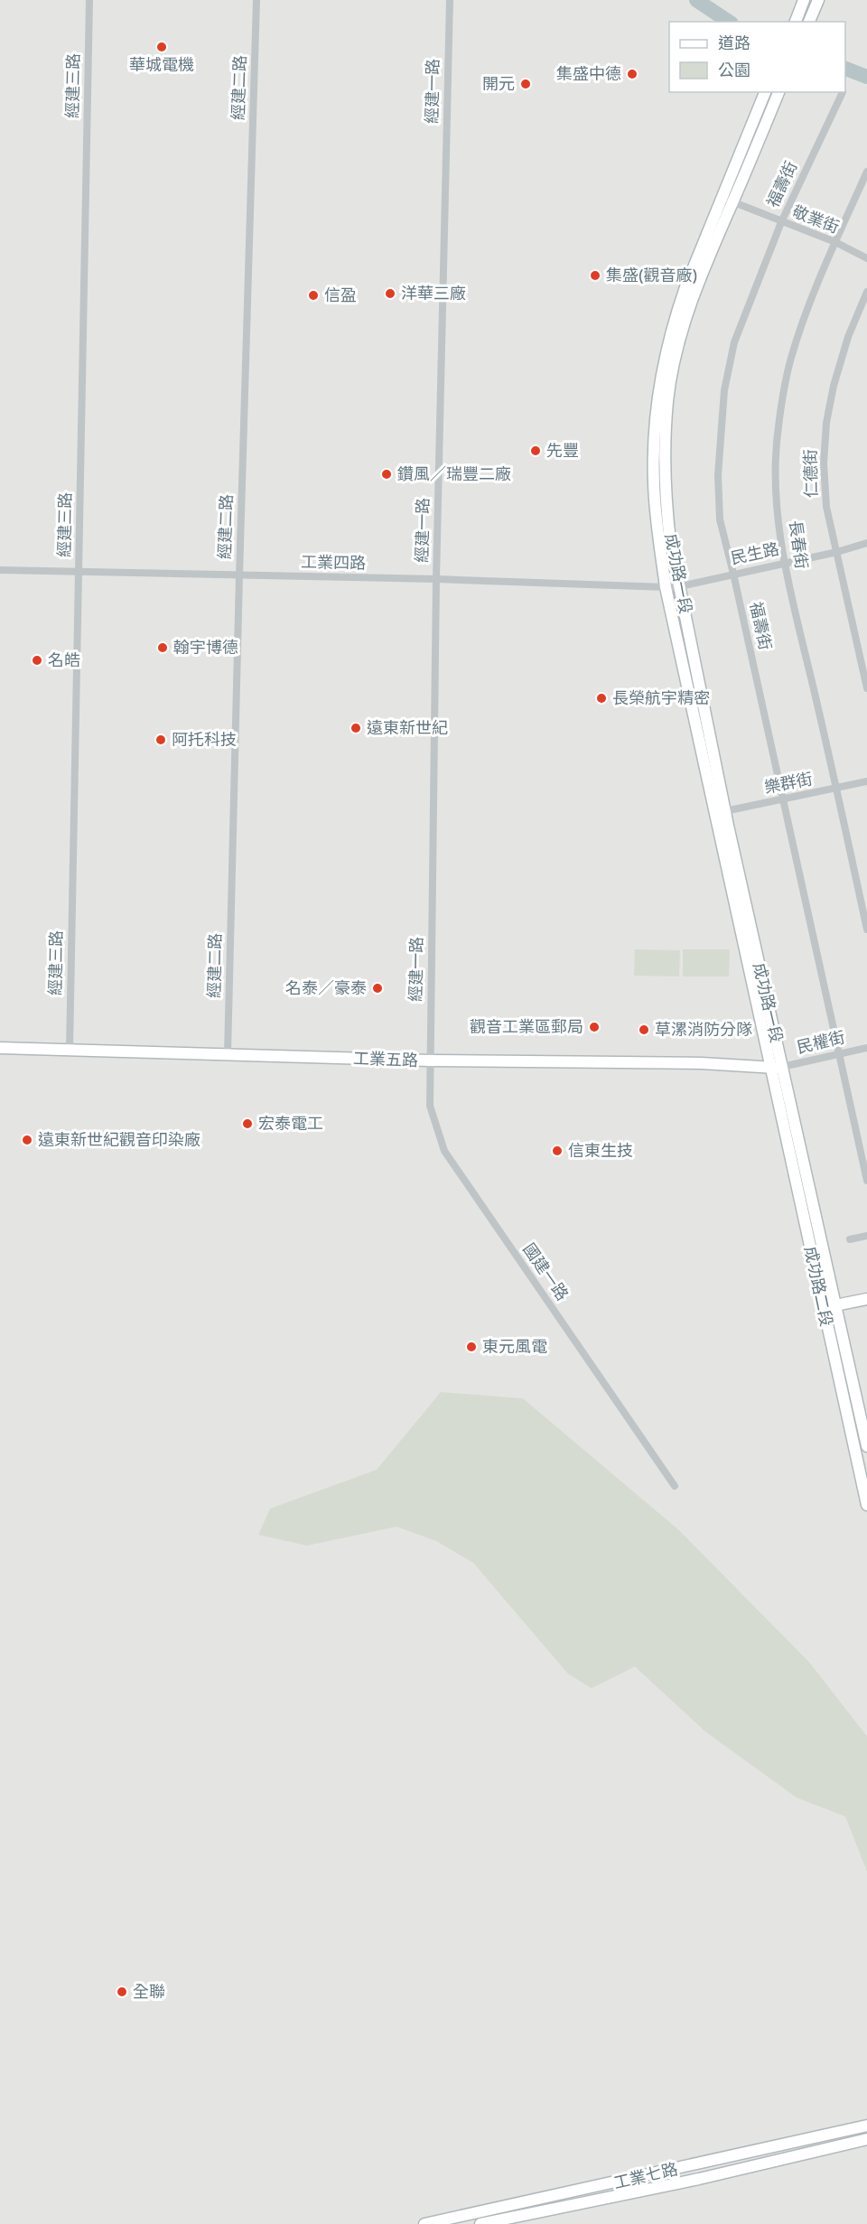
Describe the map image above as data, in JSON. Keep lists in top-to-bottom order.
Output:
{
  "streets": {
    "street": [
      "經建三路",
      "經建二路",
      "經建一路",
      "福壽街",
      "敬業街",
      "仁德街",
      "長春街",
      "民生路",
      "工業四路",
      "成功路一段",
      "樂群街",
      "民權街",
      "工業五路",
      "國建一路",
      "成功路二段",
      "工業七路"
    ]
  },
  "crossings": [
    ["經建三路", "工業四路"],
    ["經建三路", "工業五路"],
    ["經建二路", "工業四路"],
    ["經建二路", "工業五路"],
    ["經建一路", "工業四路"],
    ["經建一路", "工業五路"],
    ["經建一路", "國建一路"],
    ["福壽街", "敬業街"],
    ["福壽街", "民生路"],
    ["福壽街", "樂群街"],
    ["福壽街", "民權街"],
    ["敬業街", "長春街"],
    ["敬業街", "成功路一段"],
    ["仁德街", "民生路"],
    ["長春街", "民生路"],
    ["長春街", "樂群街"],
    ["民生路", "工業四路"],
    ["民生路", "成功路一段"],
    ["工業四路", "成功路一段"],
    ["成功路一段", "樂群街"],
    ["成功路一段", "民權街"],
    ["成功路一段", "工業五路"],
    ["成功路一段", "成功路二段"],
    ["民權街", "工業五路"],
    ["民權街", "成功路二段"],
    ["工業五路", "國建一路"],
    ["工業五路", "成功路二段"]
  ],
  "places": [
    "華城電機",
    "集盛中德",
    "開元",
    "集盛(觀音廠)",
    "洋華三廠",
    "信盈",
    "先豐",
    "鑽風／瑞豐二廠",
    "翰宇博德",
    "名皓",
    "長榮航宇精密",
    "遠東新世紀",
    "阿托科技",
    "名泰／豪泰",
    "觀音工業區郵局",
    "草漯消防分隊",
    "宏泰電工",
    "遠東新世紀觀音印染廠",
    "信東生技",
    "東元風電",
    "全聯"
  ],
  "legend": ["道路", "公園"]
}
